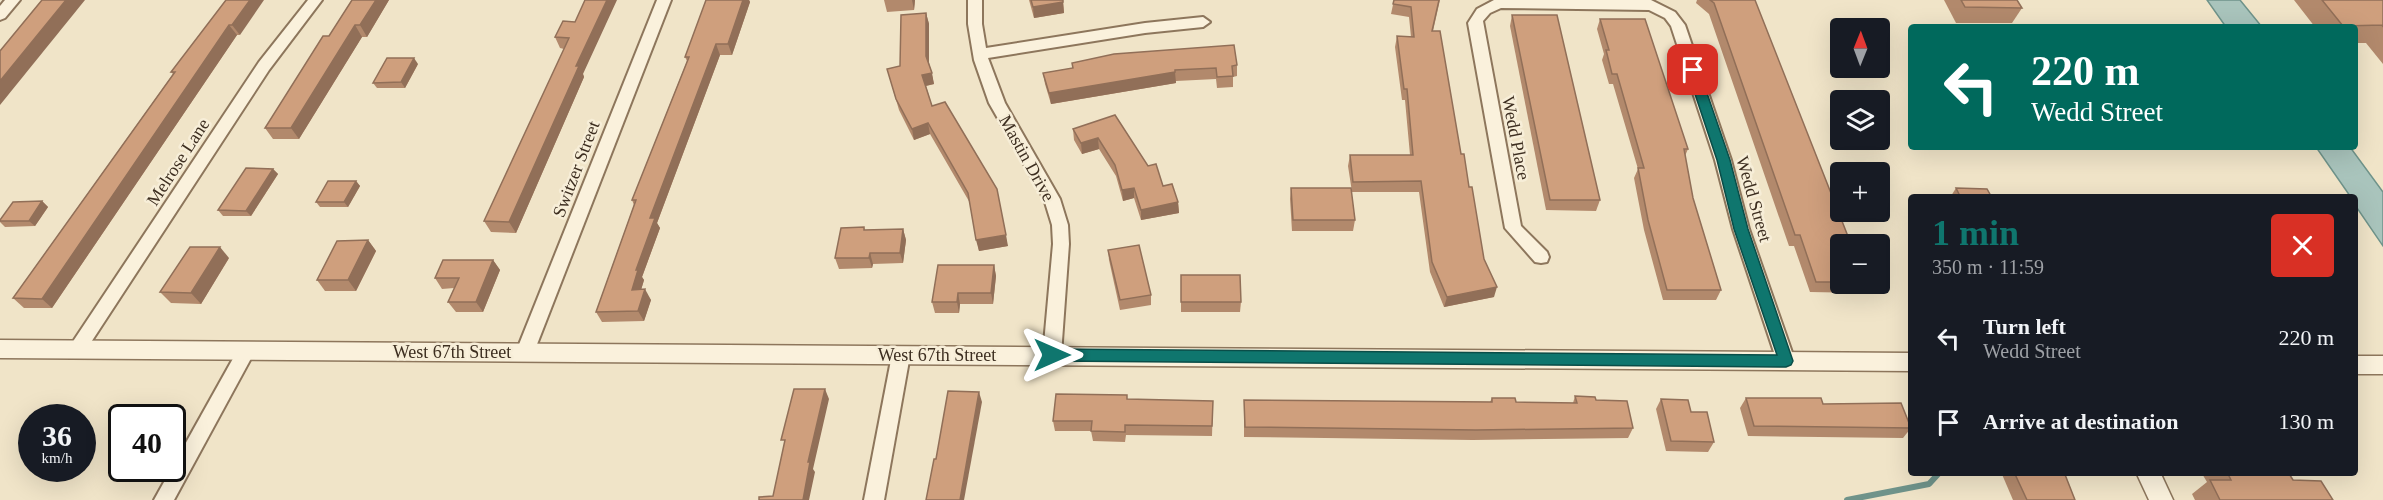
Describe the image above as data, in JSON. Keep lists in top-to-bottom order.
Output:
{
  "streets": {
    "street": [
      "Wedd Place",
      "Mastin Drive",
      "Melrose Lane",
      "Switzer Street",
      "Wedd Street",
      "West 67th Street"
    ]
  },
  "crossings": [
    ["Wedd Place", "Wedd Street"],
    ["Mastin Drive", "West 67th Street"],
    ["Melrose Lane", "West 67th Street"],
    ["Switzer Street", "West 67th Street"],
    ["Wedd Street", "West 67th Street"]
  ],
  "north": "top",
  "page": {
    "map_buttons": ["+", "−"],
    "turn": ["220 m", "Wedd Street"],
    "heading": ["1 min", "350 m · 11:59"],
    "list": [
      {
        "name": "Turn left",
        "note": "Wedd Street",
        "value": "220 m"
      },
      {
        "name": "Arrive at destination",
        "value": "130 m"
      }
    ],
    "speed": "36 km/h",
    "limit": "40"
  }
}
